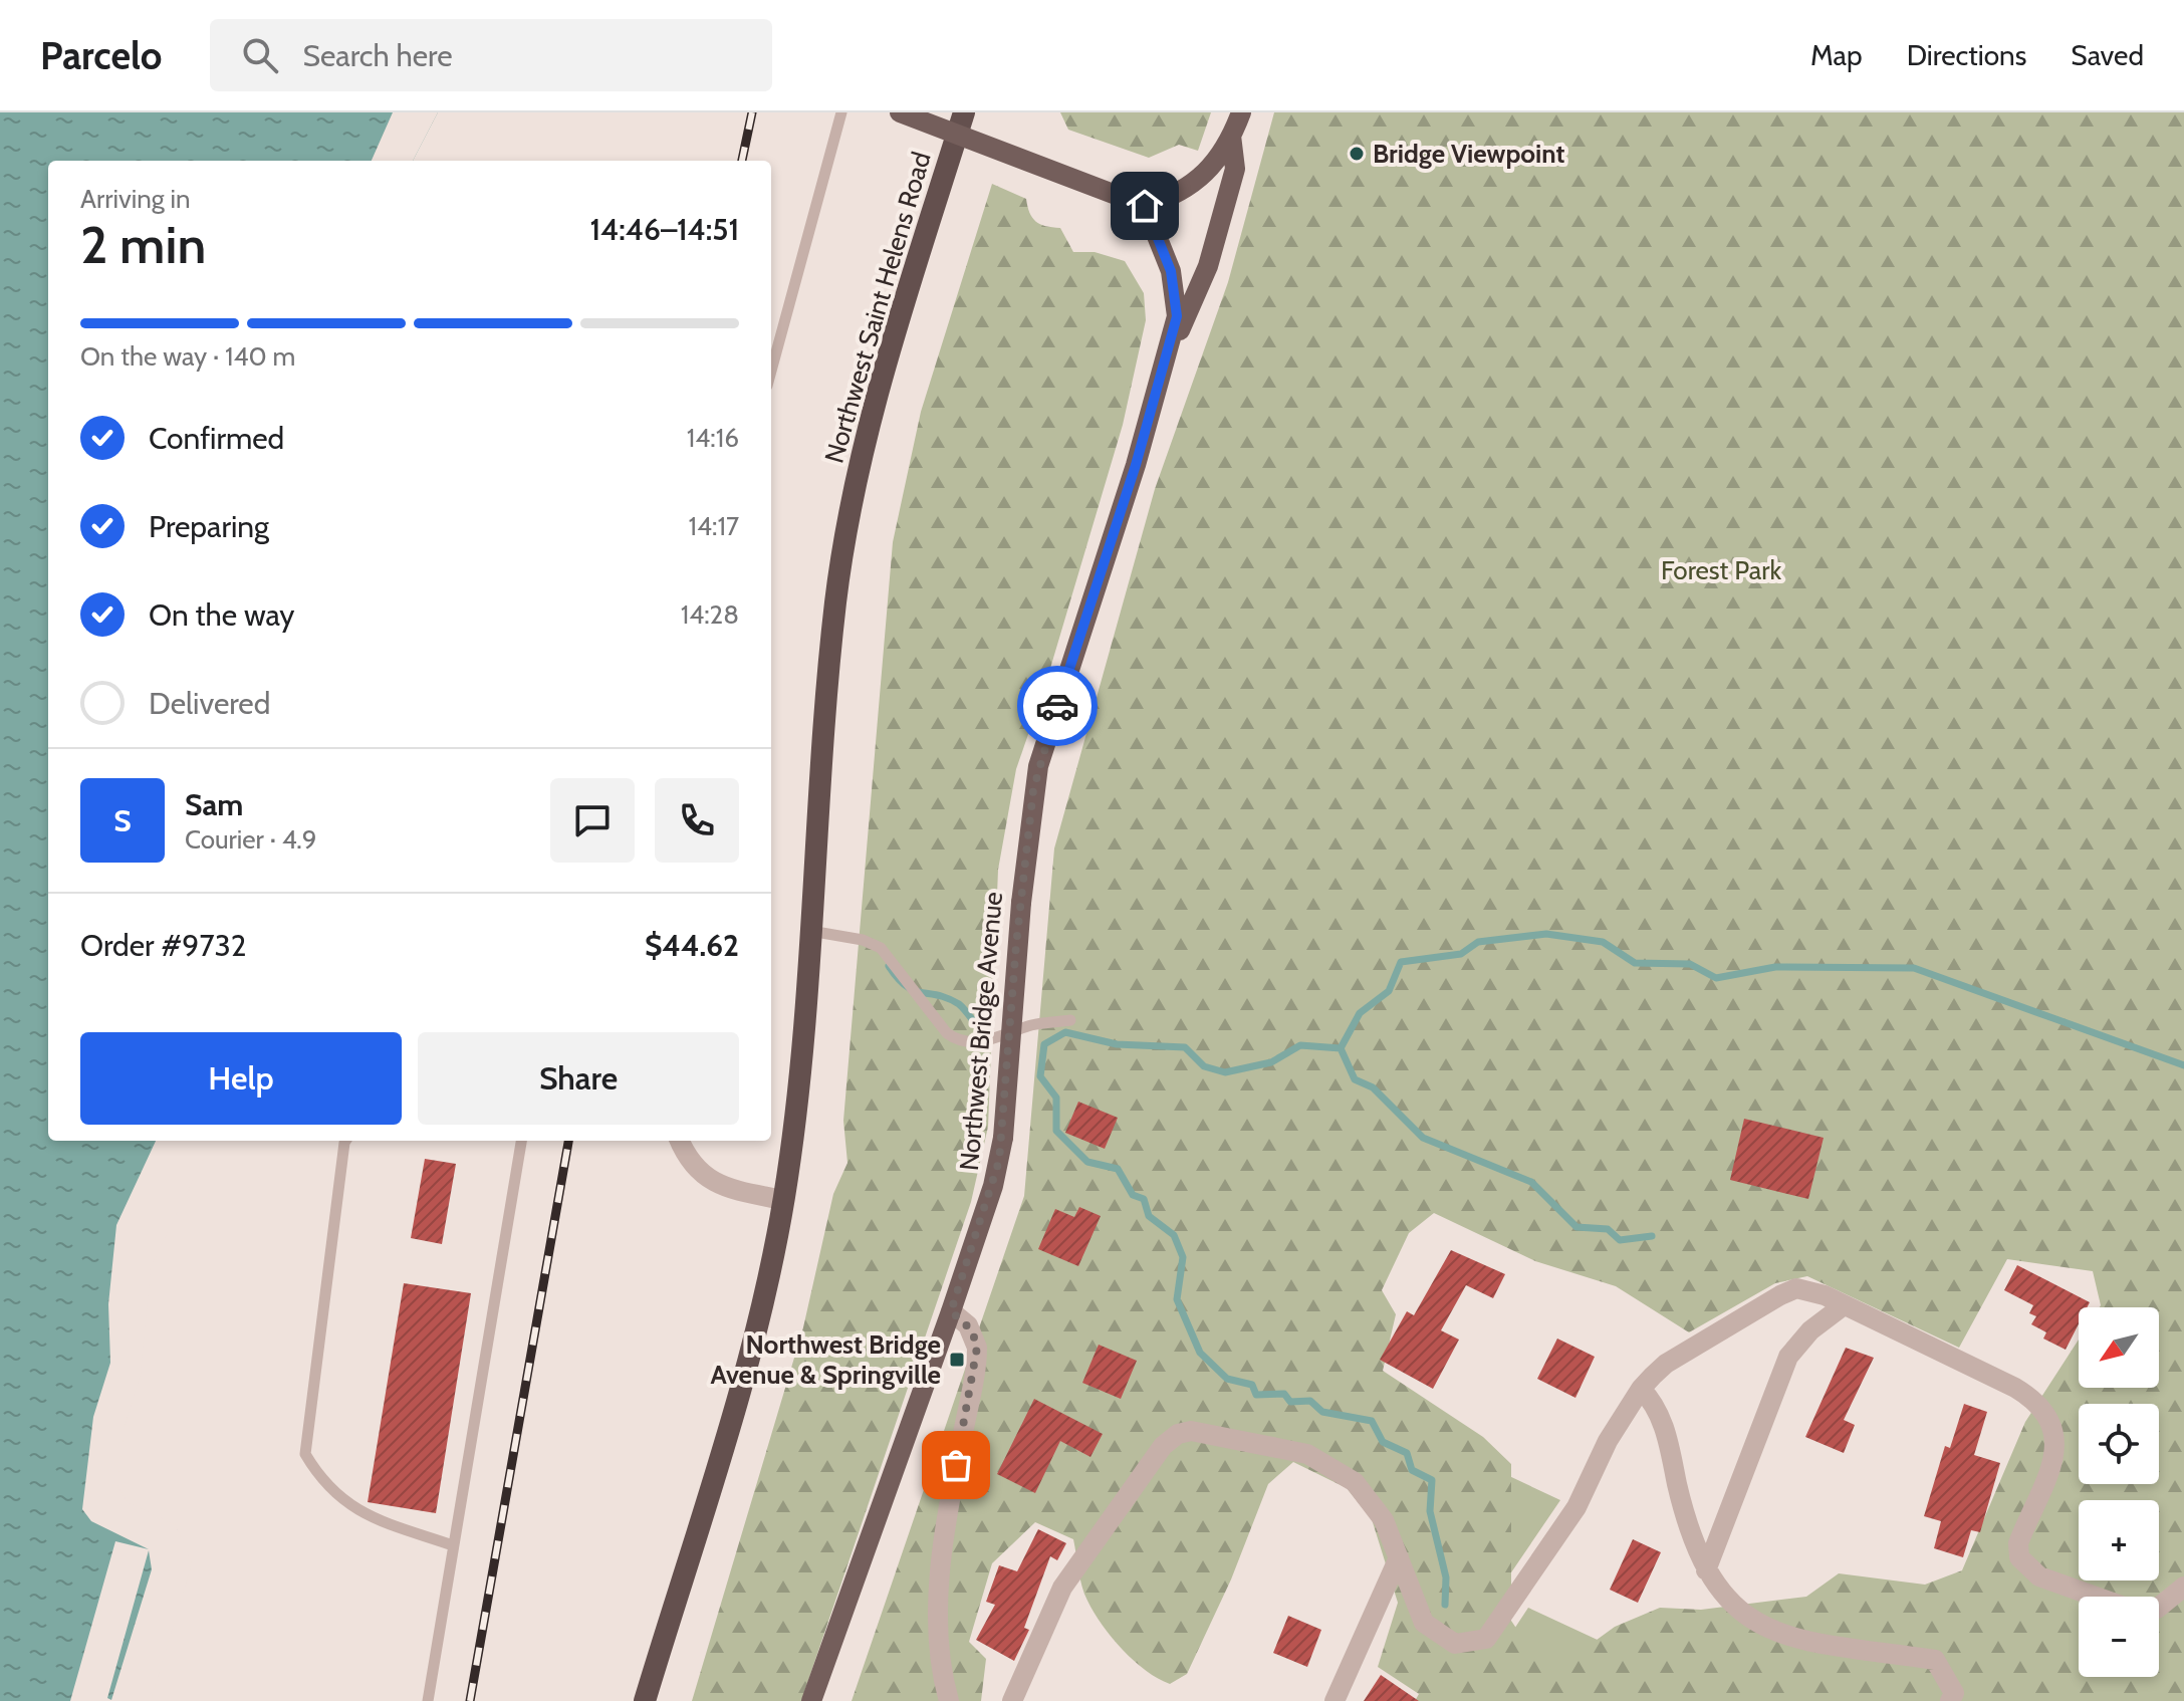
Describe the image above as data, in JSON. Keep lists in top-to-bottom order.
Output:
{
  "streets": {
    "highway": ["Northwest Saint Helens Road"],
    "main road": ["Northwest Bridge Avenue"]
  },
  "parks": ["Forest Park"],
  "places": {
    "other": ["Bridge Viewpoint"],
    "transit": ["Northwest Bridge Avenue & Springville"]
  },
  "north": "bottom left",
  "page": {
    "header": "Parcelo",
    "search": "Search here",
    "nav": ["Map", "Directions", "Saved"],
    "heading": ["2 min", "Arriving in", "14:46–14:51"],
    "panel": [
      "Sam",
      "Courier · 4.9",
      "Order #9732",
      "$44.62"
    ],
    "bar": "On the way · 140 m",
    "list": [
      ["Confirmed", "14:16"],
      ["Preparing", "14:17"],
      ["On the way", "14:28"],
      "Delivered"
    ],
    "round": "S",
    "buttons": ["Help", "Share"],
    "map_buttons": ["+", "−"]
  }
}
